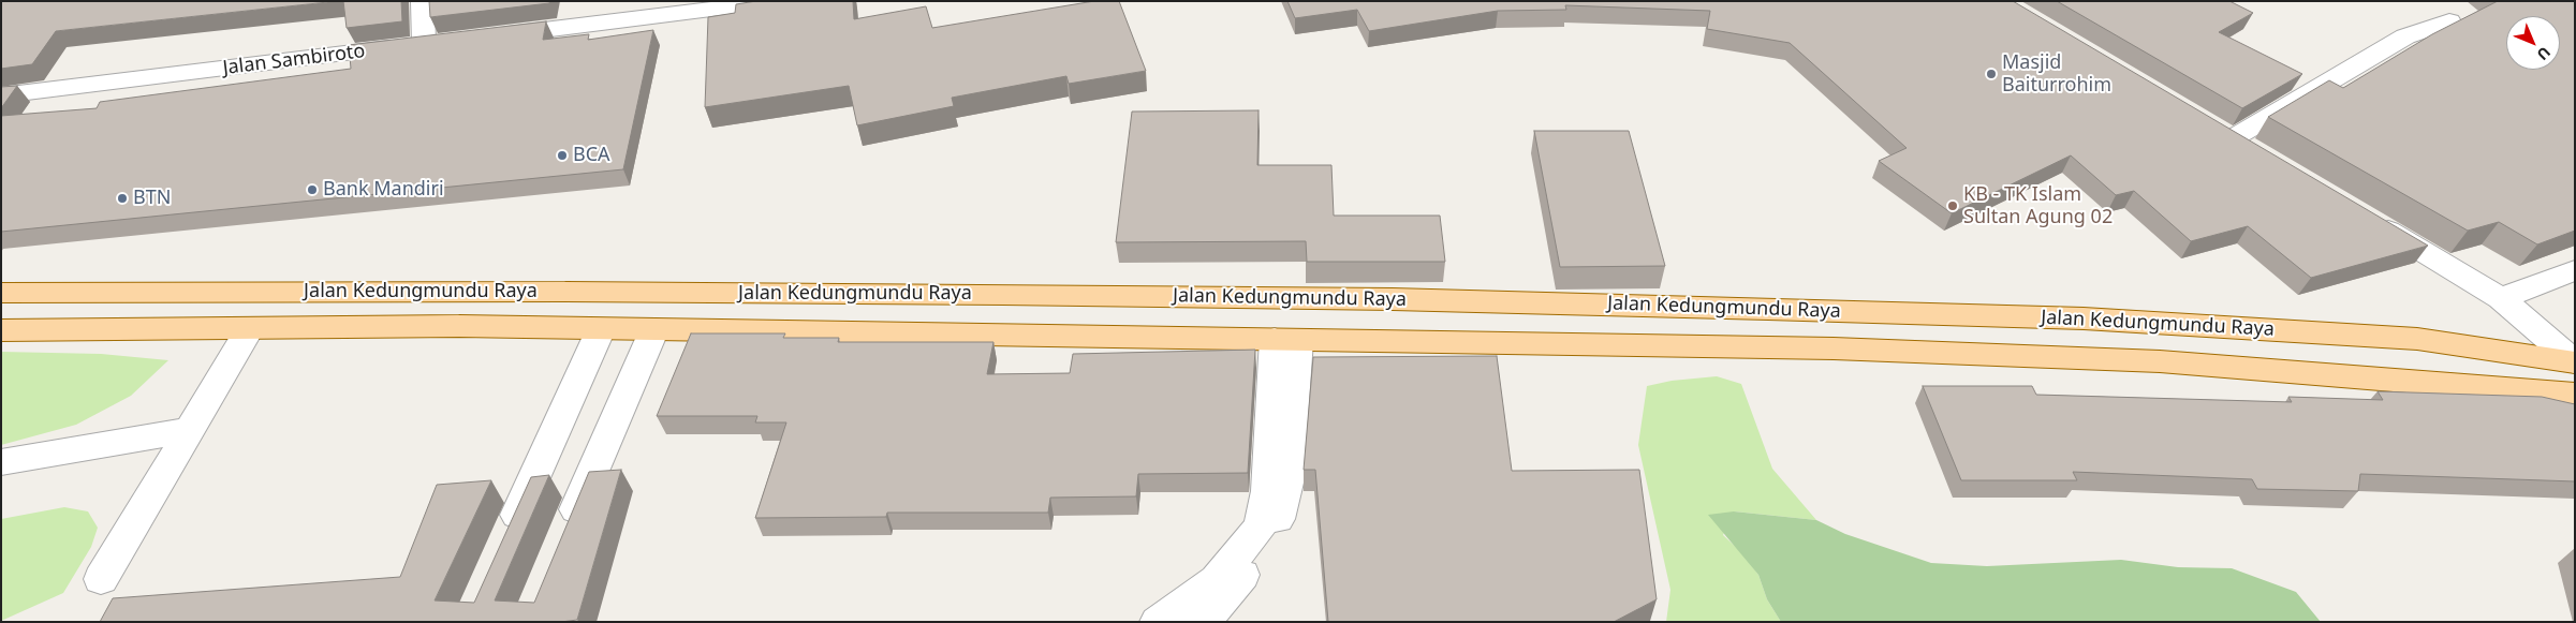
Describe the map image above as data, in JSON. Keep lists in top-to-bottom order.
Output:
{
  "streets": {
    "main road": ["Jalan Kedungmundu Raya"],
    "street": ["Jalan Sambiroto"]
  },
  "places": [
    "Masjid Baiturrohim",
    "BCA",
    "Bank Mandiri",
    "BTN",
    "KB - TK Islam Sultan Agung 02"
  ],
  "north": "bottom right"
}
